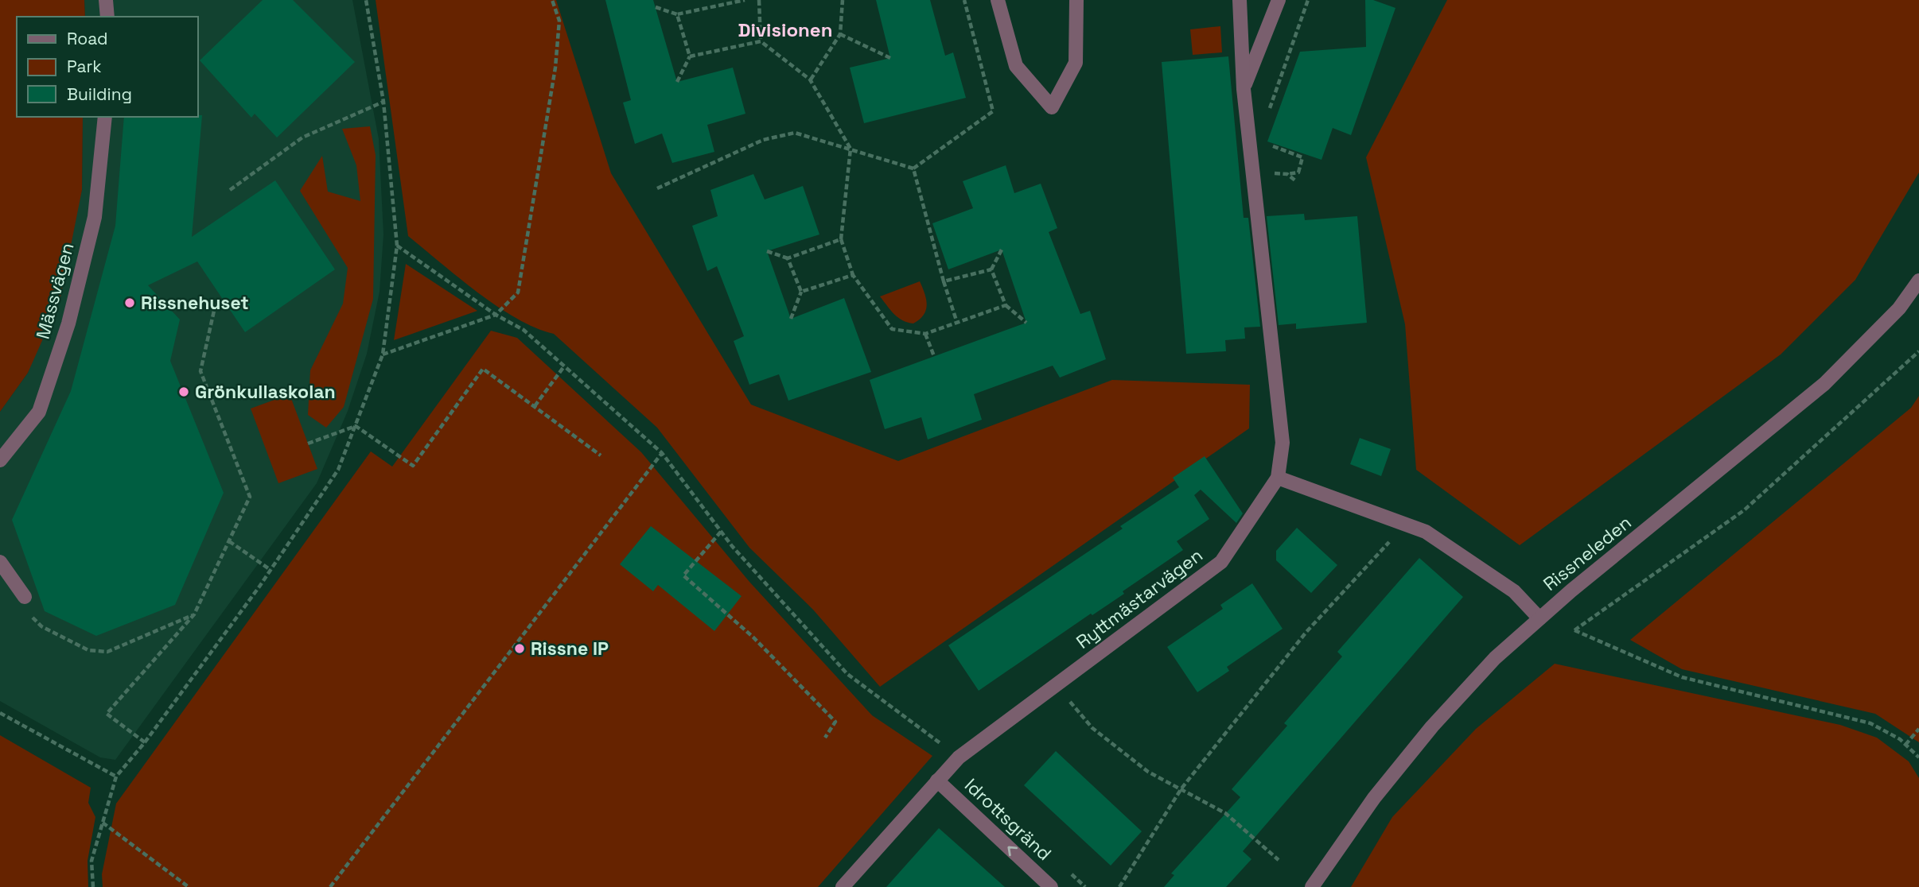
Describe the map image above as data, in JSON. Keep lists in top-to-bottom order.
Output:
{
  "streets": {
    "street": [
      "Mässvägen",
      "Rissneleden",
      "Ryttmästarvägen",
      "Idrottsgränd"
    ]
  },
  "crossings": [
    ["Ryttmästarvägen", "Idrottsgränd"]
  ],
  "one_way": ["Idrottsgränd"],
  "districts": ["Divisionen"],
  "places": ["Rissnehuset", "Grönkullaskolan", "Rissne IP"],
  "legend": ["Road", "Park", "Building"]
}
